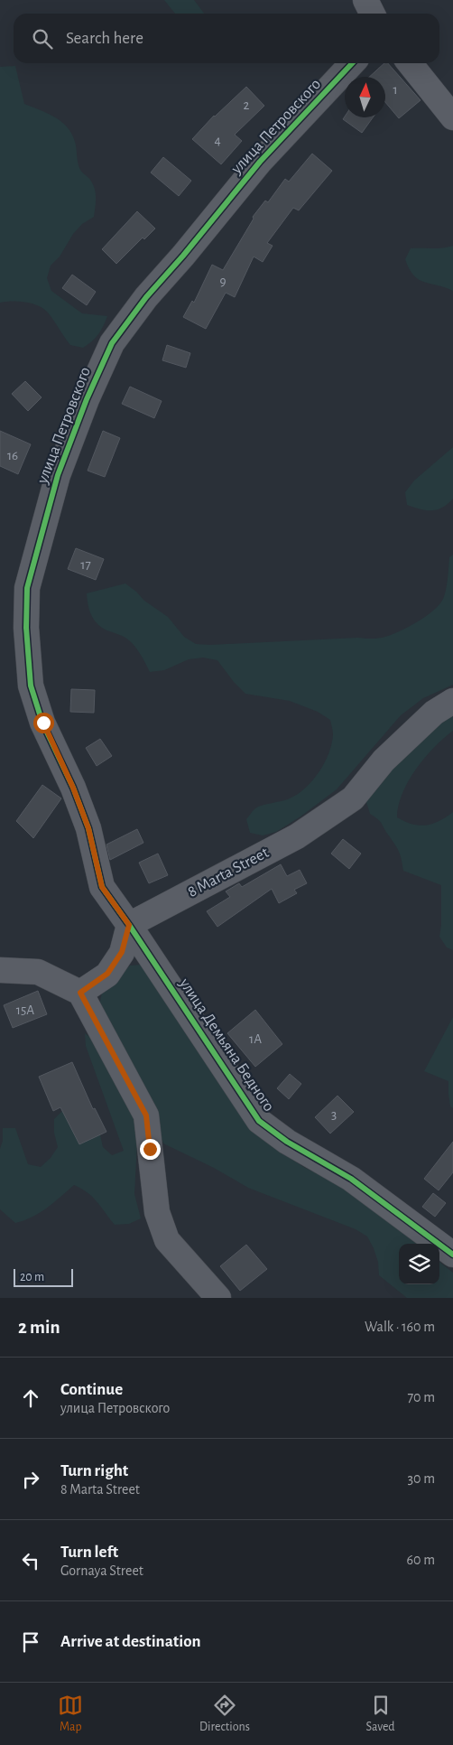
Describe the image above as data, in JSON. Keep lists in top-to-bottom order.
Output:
{
  "streets": {
    "street": ["улица Петровского", "8 Marta Street", "улица Демьяна Бедного"]
  },
  "crossings": [
    ["улица Петровского", "8 Marta Street"],
    ["улица Петровского", "улица Демьяна Бедного"],
    ["8 Marta Street", "улица Демьяна Бедного"]
  ],
  "house_numbers": [
    "1",
    "2",
    "4",
    "9",
    "16",
    "17",
    "15А",
    "1А",
    "3"
  ],
  "scale_bar": "20 m",
  "north": "top",
  "page": {
    "search": "Search here",
    "scale": "20 m",
    "heading": ["2 min", "Walk · 160 m"],
    "list": [
      ["Continue", "улица Петровского", "70 m"],
      ["Turn right", "8 Marta Street", "30 m"],
      ["Turn left", "Gornaya Street", "60 m"],
      "Arrive at destination"
    ],
    "nav": ["Map", "Directions", "Saved"]
  }
}
